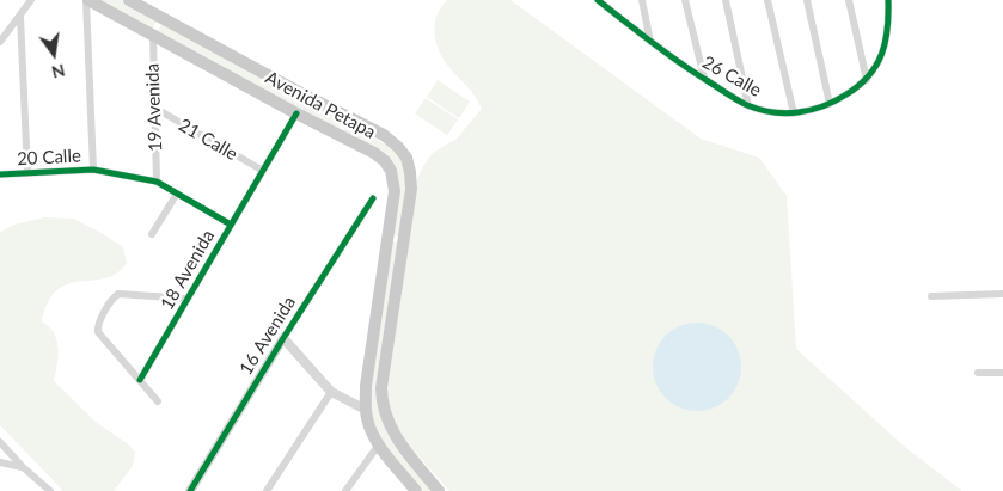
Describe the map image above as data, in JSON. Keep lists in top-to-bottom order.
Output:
{
  "streets": {
    "main road": ["Avenida Petapa"],
    "street": [
      "26 Calle",
      "19 Avenida",
      "21 Calle",
      "20 Calle",
      "18 Avenida",
      "16 Avenida"
    ]
  },
  "crossings": [
    ["Avenida Petapa", "19 Avenida"],
    ["Avenida Petapa", "18 Avenida"],
    ["19 Avenida", "21 Calle"],
    ["19 Avenida", "20 Calle"],
    ["21 Calle", "18 Avenida"],
    ["20 Calle", "18 Avenida"]
  ],
  "north": "bottom"
}
